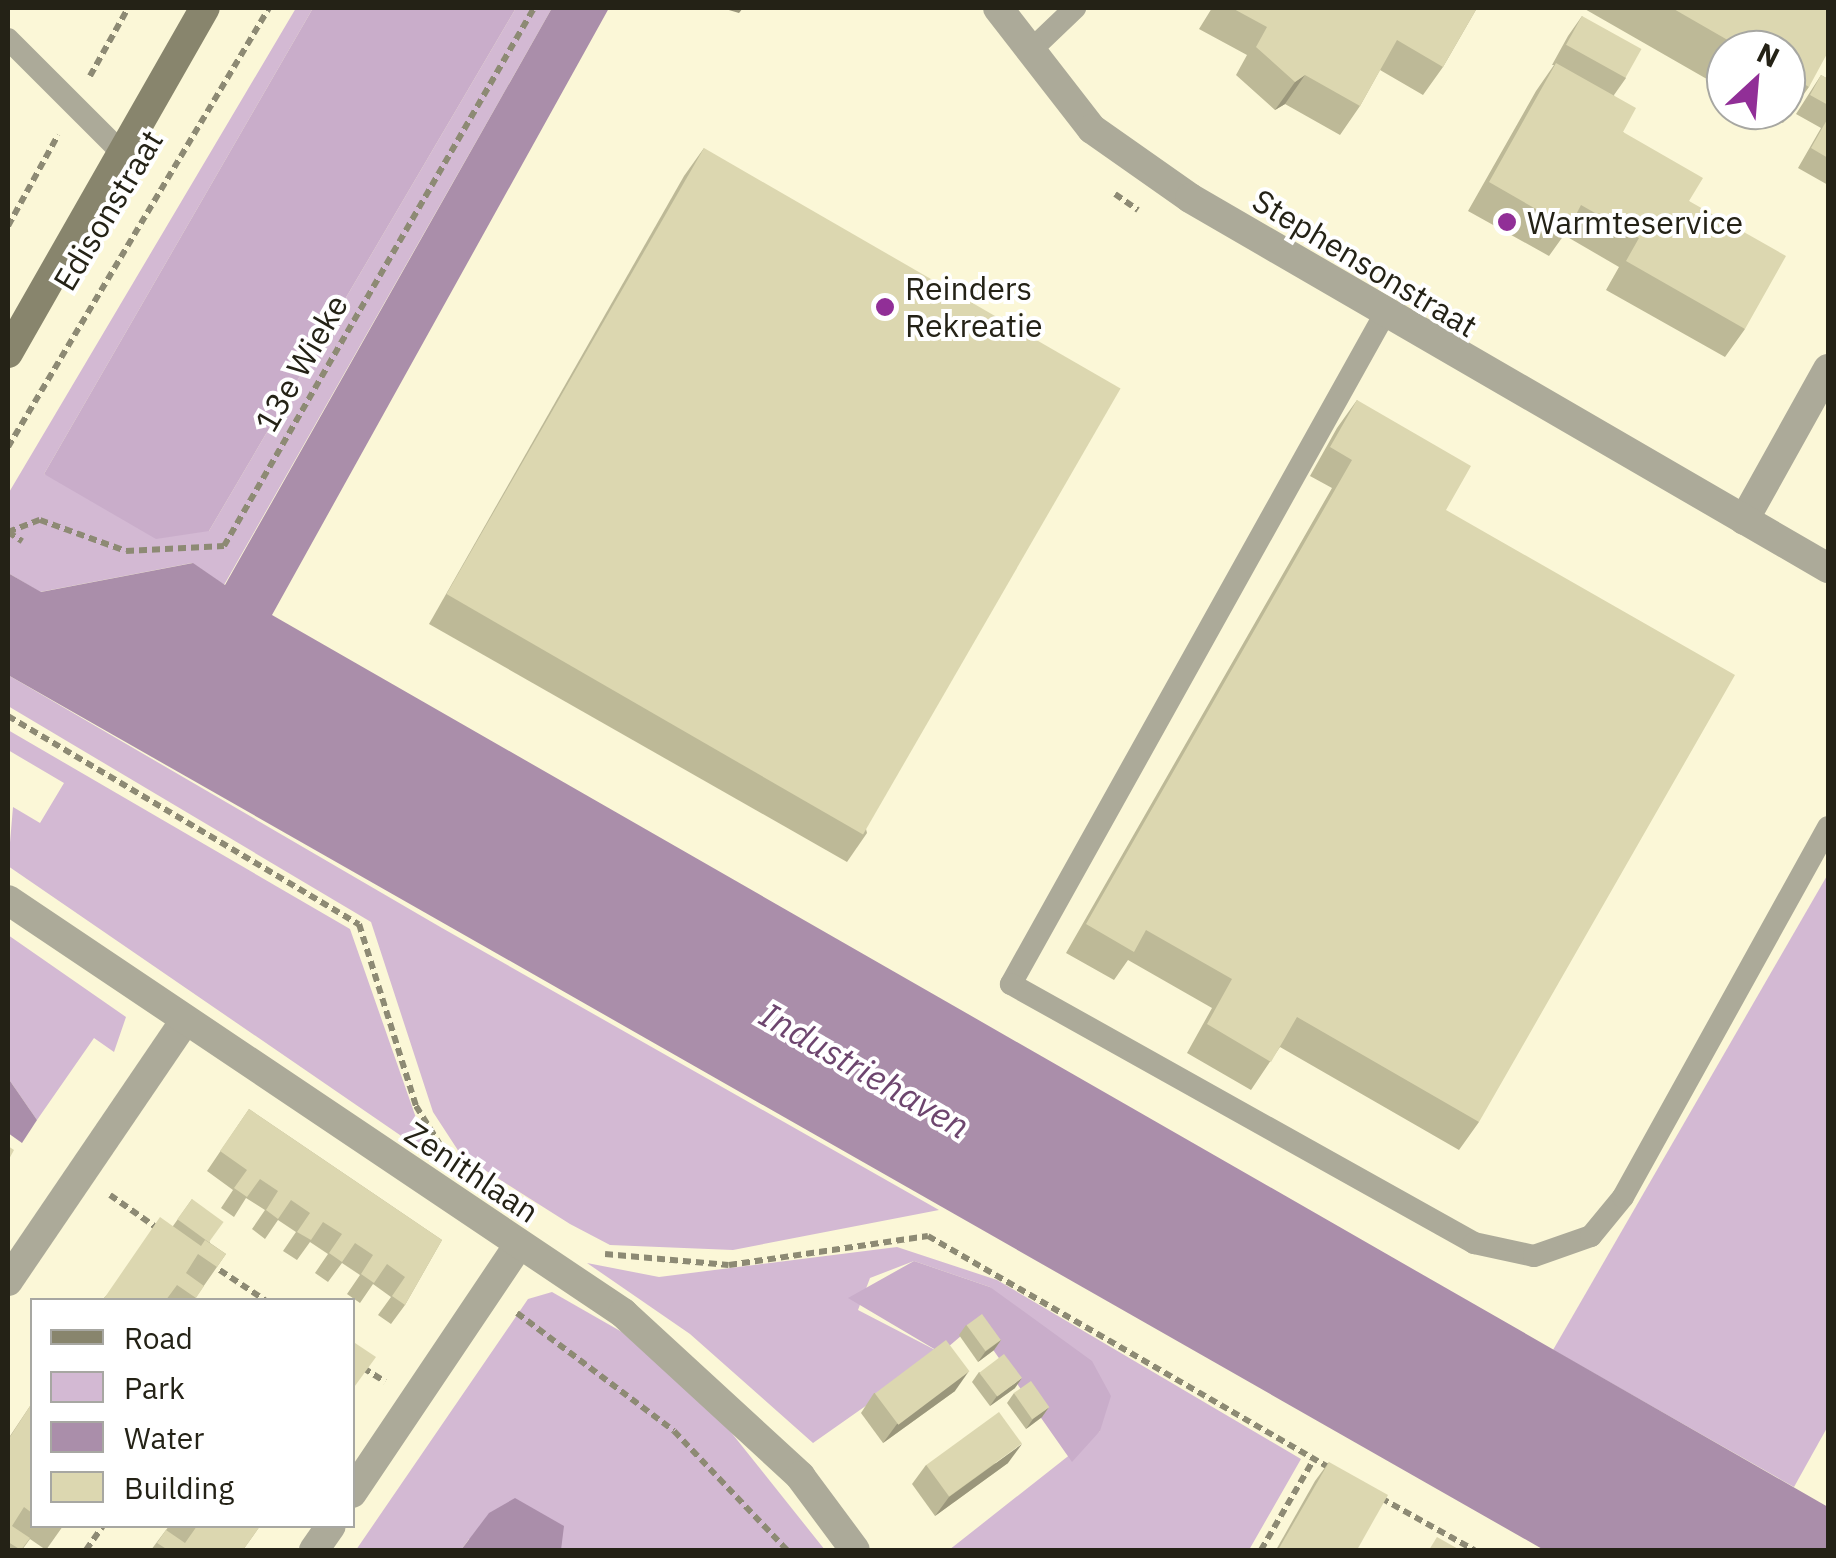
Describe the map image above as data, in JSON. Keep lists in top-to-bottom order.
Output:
{
  "streets": {
    "main road": ["Edisonstraat"],
    "street": ["Stephensonstraat", "Zenithlaan"],
    "path": ["13e Wieke"]
  },
  "water": ["Industriehaven"],
  "places": ["Warmteservice", "Reinders Rekreatie"],
  "legend": [
    "Road",
    "Park",
    "Water",
    "Building"
  ],
  "north": "top right"
}
